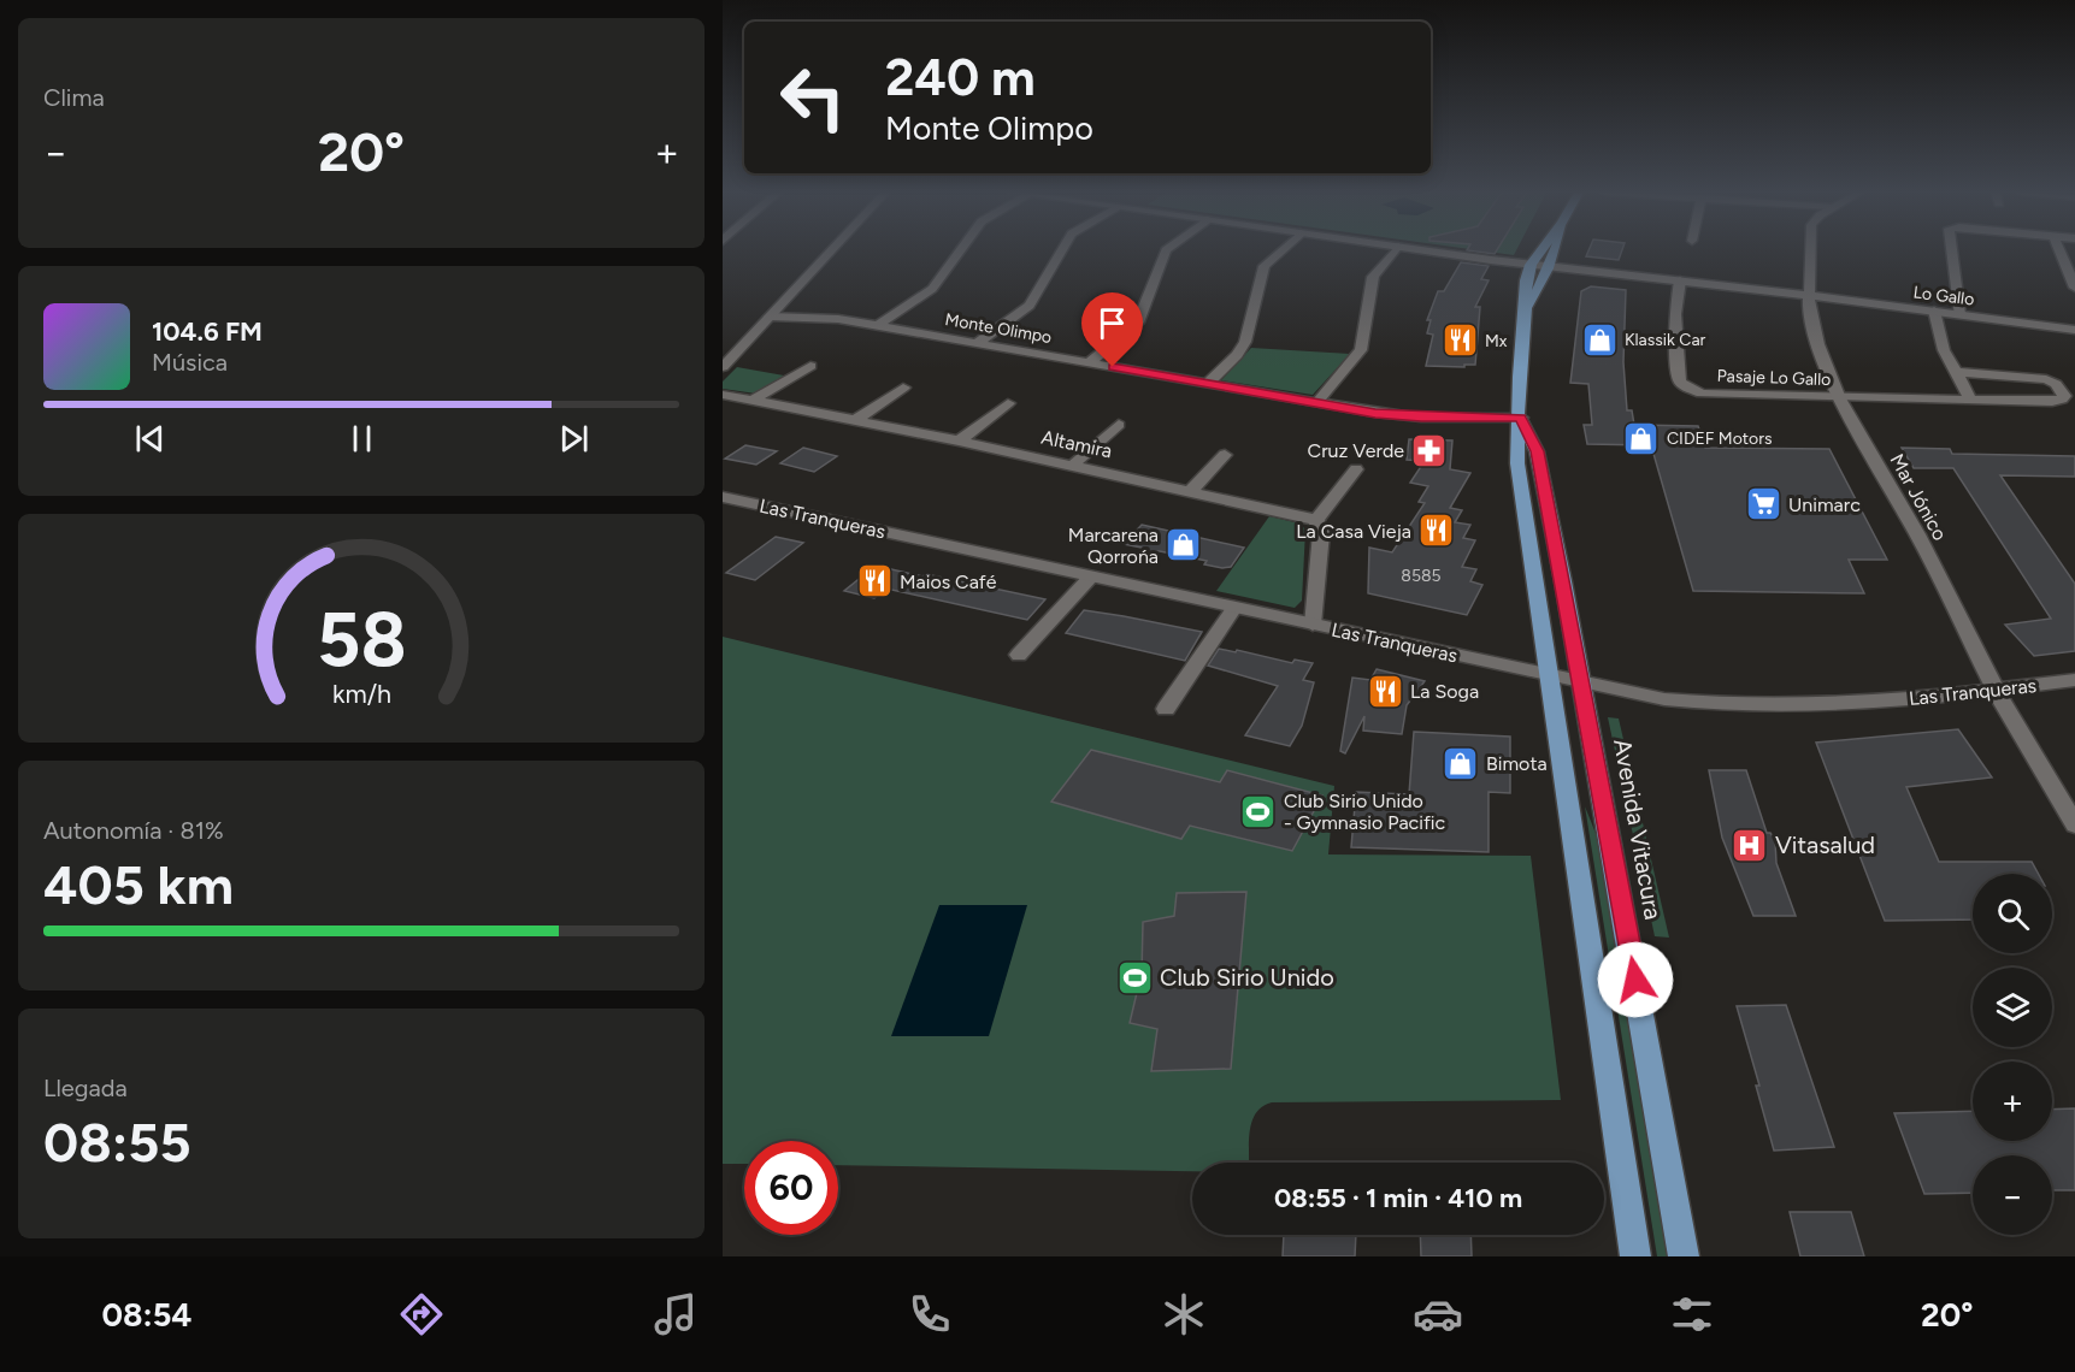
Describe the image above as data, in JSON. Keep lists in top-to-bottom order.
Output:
{
  "streets": {
    "main road": ["Avenida Vitacura"],
    "street": [
      "Lo Gallo",
      "Monte Olimpo",
      "Pasaje Lo Gallo",
      "Altamira",
      "Mar Jónico",
      "Las Tranqueras"
    ]
  },
  "crossings": [
    ["Lo Gallo", "Pasaje Lo Gallo"],
    ["Lo Gallo", "Mar Jónico"],
    ["Lo Gallo", "Avenida Vitacura"],
    ["Monte Olimpo", "Avenida Vitacura"],
    ["Pasaje Lo Gallo", "Mar Jónico"],
    ["Mar Jónico", "Las Tranqueras"],
    ["Las Tranqueras", "Avenida Vitacura"]
  ],
  "places": {
    "shop": [
      "Klassik Car",
      "CIDEF Motors",
      "Marcarena Qorrońa",
      "Bimota"
    ],
    "restaurant": [
      "Mx",
      "La Casa Vieja",
      "Maios Café",
      "La Soga"
    ],
    "pharmacy": ["Cruz Verde"],
    "supermarket": ["Unimarc"],
    "sports": ["Club Sirio Unido - Gymnasio Pacific", "Club Sirio Unido"],
    "hospital": ["Vitasalud"]
  },
  "house_numbers": ["8585"],
  "page": {
    "tile": [
      "Clima",
      ["Autonomía · 81%", "405 km"],
      ["Llegada", "08:55"]
    ],
    "turn": ["240 m", "Monte Olimpo"],
    "heat": ["−", "20°", "+"],
    "song": ["104.6 FM", "Música"],
    "map_buttons": ["+", "−"],
    "limit": "60",
    "trip": "08:55 · 1 min · 410 m",
    "tabs": ["08:54", "20°"],
    "gauge": ["58", "km/h"]
  }
}
